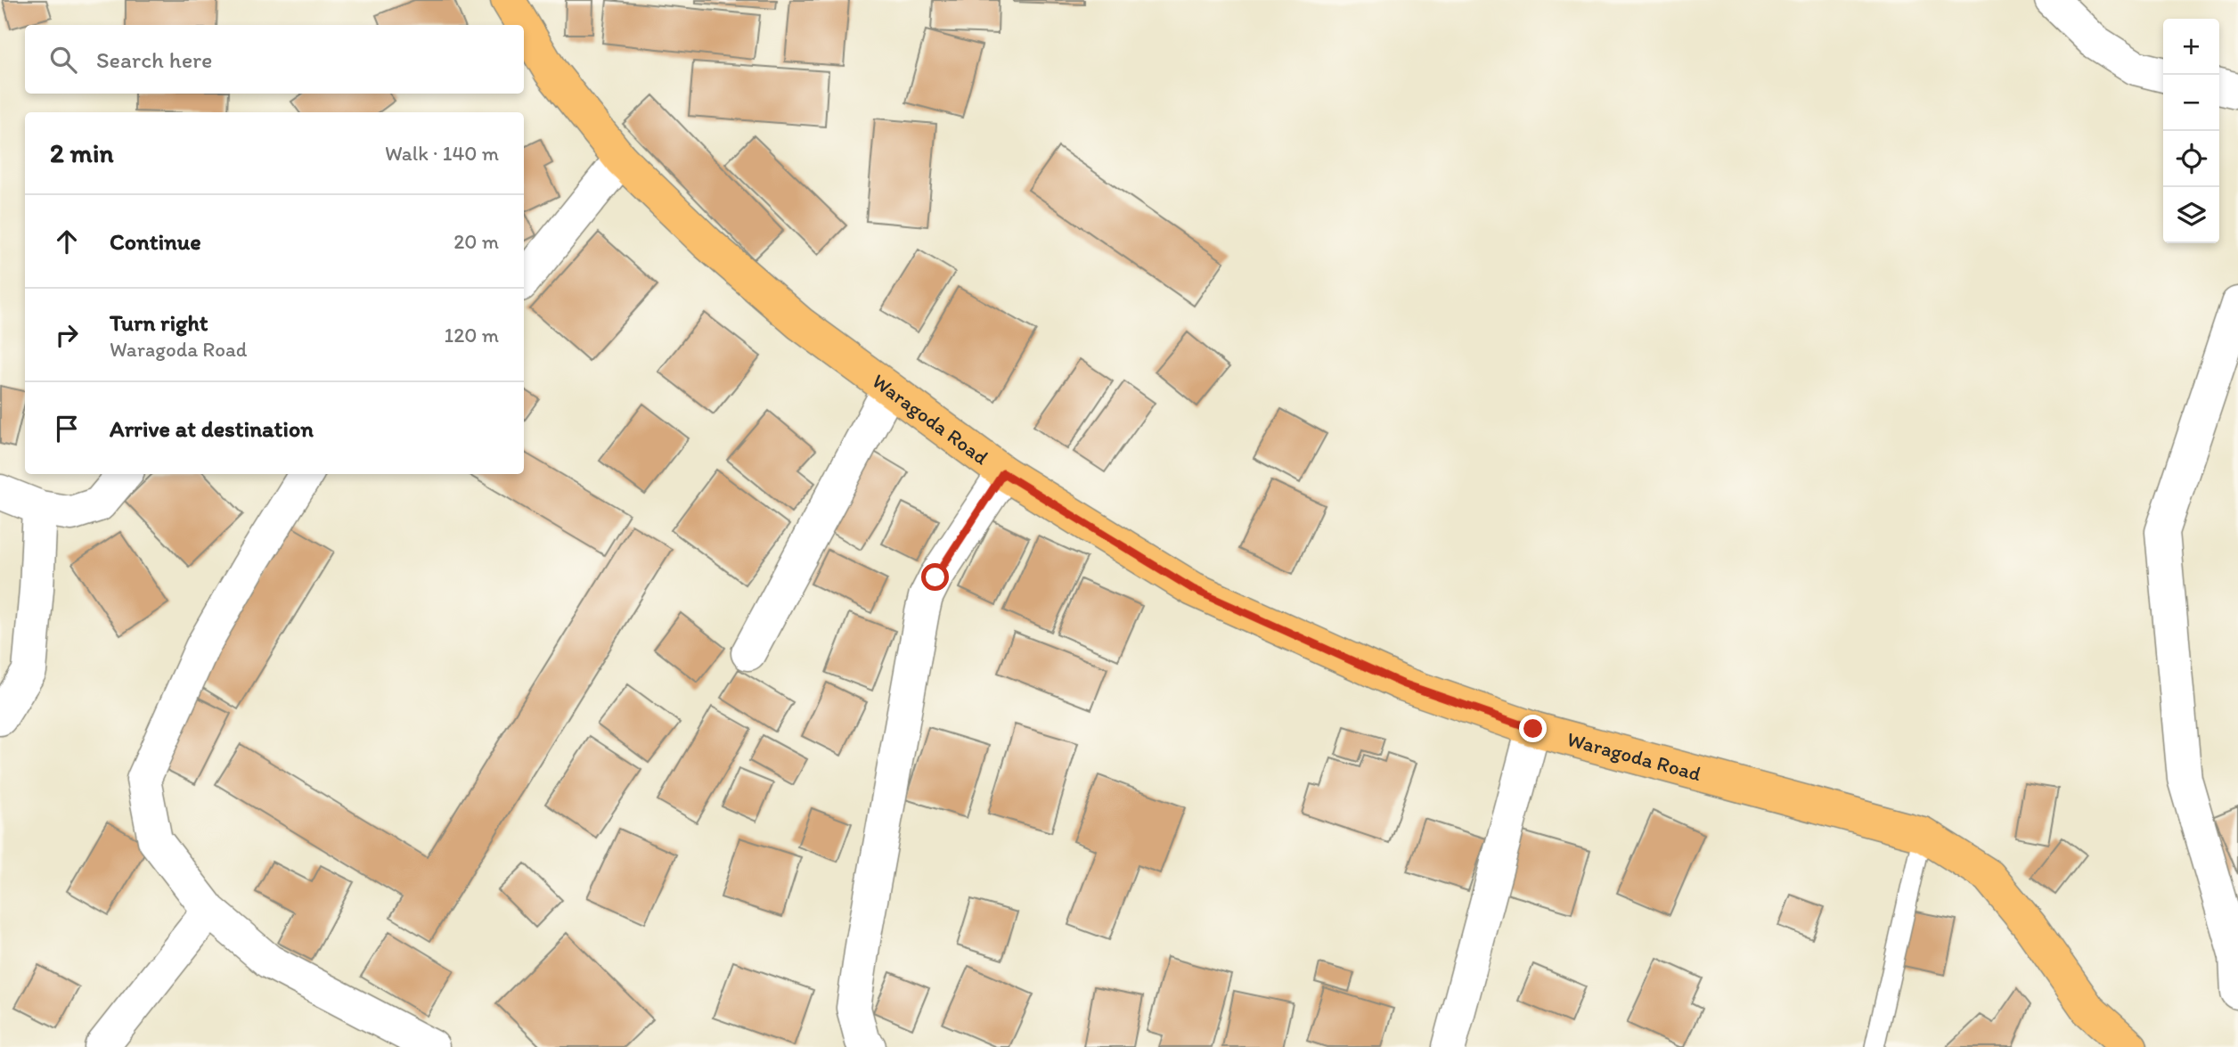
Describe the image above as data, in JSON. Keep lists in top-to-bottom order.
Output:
{
  "streets": {
    "main road": ["Waragoda Road"]
  },
  "page": {
    "map_buttons": ["+", "−"],
    "search": "Search here",
    "heading": ["2 min", "Walk · 140 m"],
    "list": [
      ["Continue", "20 m"],
      ["Turn right", "Waragoda Road", "120 m"],
      "Arrive at destination"
    ]
  }
}
